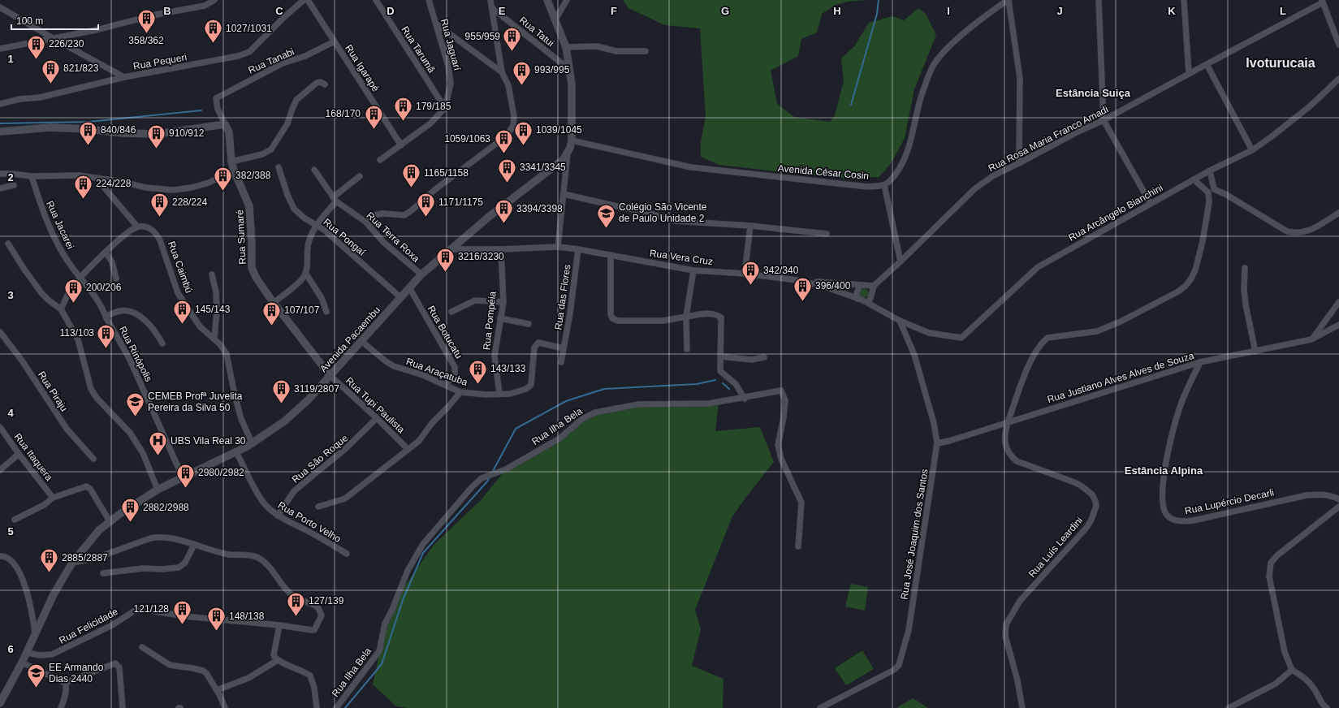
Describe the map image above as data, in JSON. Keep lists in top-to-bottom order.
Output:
{
  "streets": {
    "main road": ["Rua Sumaré", "Avenida Pacaembu"],
    "street": [
      "Rua Tatui",
      "Rua Jaguarí",
      "Rua Tarumã",
      "Rua Tanabi",
      "Rua Pequeri",
      "Rua Igarapé",
      "Rua Rosa Maria Franco Amadi",
      "Avenida César Cosin",
      "Rua Arcângelo Bianchini",
      "Rua Jacarei",
      "Rua Pongaí",
      "Rua Terra Roxa",
      "Rua Vera Cruz",
      "Rua Caimbú",
      "Rua das Flores",
      "Rua Pompéia",
      "Rua Botucatu",
      "Rua Rinópolis",
      "Rua Araçatuba",
      "Rua Justiano Alves Alves de Souza",
      "Rua Piraju",
      "Rua Tupi Paulista",
      "Rua Ilha Bela",
      "Rua Itaquera",
      "Rua São Roque",
      "Rua Lupércio Decarli",
      "Rua Porto Velho",
      "Rua José Joaquim dos Santos",
      "Rua Luís Leardini",
      "Rua Felicidade"
    ]
  },
  "crossings": [
    ["Rua Jaguarí", "Rua Tarumã"],
    ["Rua Tanabi", "Rua Igarapé"],
    ["Rua Tanabi", "Rua Sumaré"],
    ["Rua Arcângelo Bianchini", "Rua Vera Cruz"],
    ["Rua Arcângelo Bianchini", "Rua José Joaquim dos Santos"],
    ["Rua Jacarei", "Rua Rinópolis"],
    ["Rua Sumaré", "Avenida Pacaembu"],
    ["Rua Sumaré", "Rua Tupi Paulista"],
    ["Rua Pongaí", "Avenida Pacaembu"],
    ["Rua Terra Roxa", "Avenida Pacaembu"],
    ["Rua Vera Cruz", "Rua das Flores"],
    ["Rua Vera Cruz", "Rua Pompéia"],
    ["Rua Vera Cruz", "Avenida Pacaembu"],
    ["Rua Vera Cruz", "Rua José Joaquim dos Santos"],
    ["Rua Caimbú", "Avenida Pacaembu"],
    ["Rua das Flores", "Rua Araçatuba"],
    ["Rua Pompéia", "Rua Araçatuba"],
    ["Rua Botucatu", "Avenida Pacaembu"],
    ["Rua Botucatu", "Rua Araçatuba"],
    ["Avenida Pacaembu", "Rua Rinópolis"],
    ["Avenida Pacaembu", "Rua Araçatuba"],
    ["Avenida Pacaembu", "Rua Tupi Paulista"],
    ["Avenida Pacaembu", "Rua Porto Velho"],
    ["Avenida Pacaembu", "Rua Felicidade"],
    ["Rua Justiano Alves Alves de Souza", "Rua Lupércio Decarli"],
    ["Rua Justiano Alves Alves de Souza", "Rua José Joaquim dos Santos"],
    ["Rua Justiano Alves Alves de Souza", "Rua Luís Leardini"],
    ["Rua Tupi Paulista", "Rua São Roque"],
    ["Rua São Roque", "Rua Porto Velho"]
  ],
  "districts": ["Ivoturucaia", "Estância Suiça", "Estância Alpina"],
  "places": {
    "building": [
      "358/362",
      "1027/1031",
      "955/959",
      "226/230",
      "821/823",
      "993/995",
      "179/185",
      "168/170",
      "840/846",
      "1039/1045",
      "910/912",
      "1059/1063",
      "3341/3345",
      "1165/1158",
      "382/388",
      "224/228",
      "228/224",
      "1171/1175",
      "3394/3398",
      "3216/3230",
      "342/340",
      "396/400",
      "200/206",
      "145/143",
      "107/107",
      "113/103",
      "143/133",
      "3119/2807",
      "2980/2982",
      "2882/2988",
      "2885/2887",
      "127/139",
      "121/128",
      "148/138"
    ],
    "school or university": ["Colégio São Vicente de Paulo Unidade 2", "CEMEB Profª Juvelita Pereira da Silva 50", "EE Armando Dias 2440"],
    "hospital": ["UBS Vila Real 30"]
  },
  "scale_bar": "100 m",
  "grid": {
    "columns": [
      "B",
      "C",
      "D",
      "E",
      "F",
      "G",
      "H",
      "I",
      "J",
      "K",
      "L"
    ],
    "rows": [
      "1",
      "2",
      "3",
      "4",
      "5",
      "6"
    ]
  }
}
